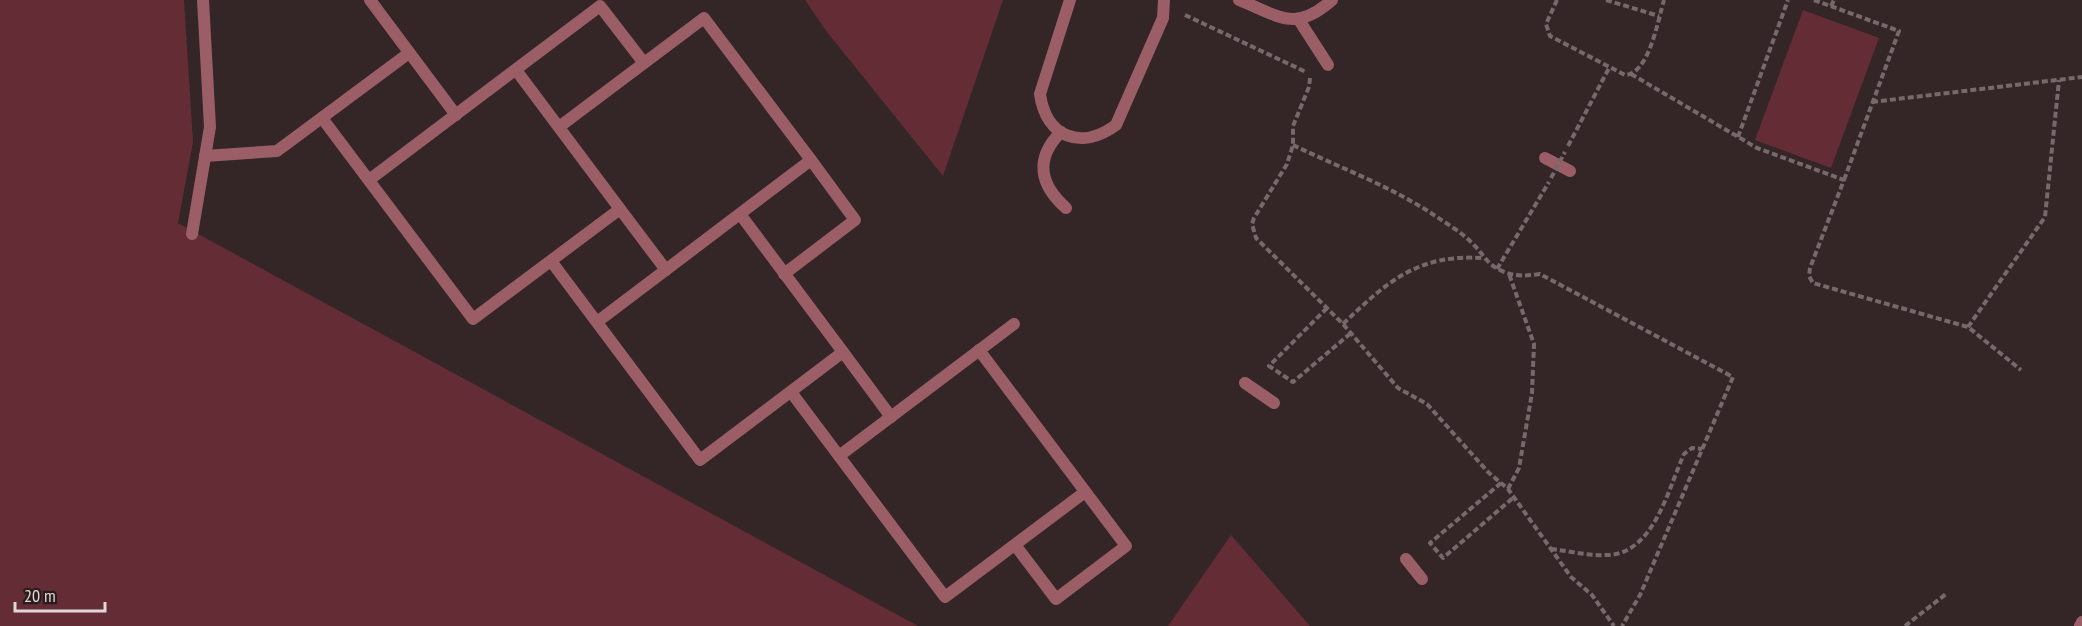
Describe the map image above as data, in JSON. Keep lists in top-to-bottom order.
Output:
{
  "scale_bar": "20 m"
}
